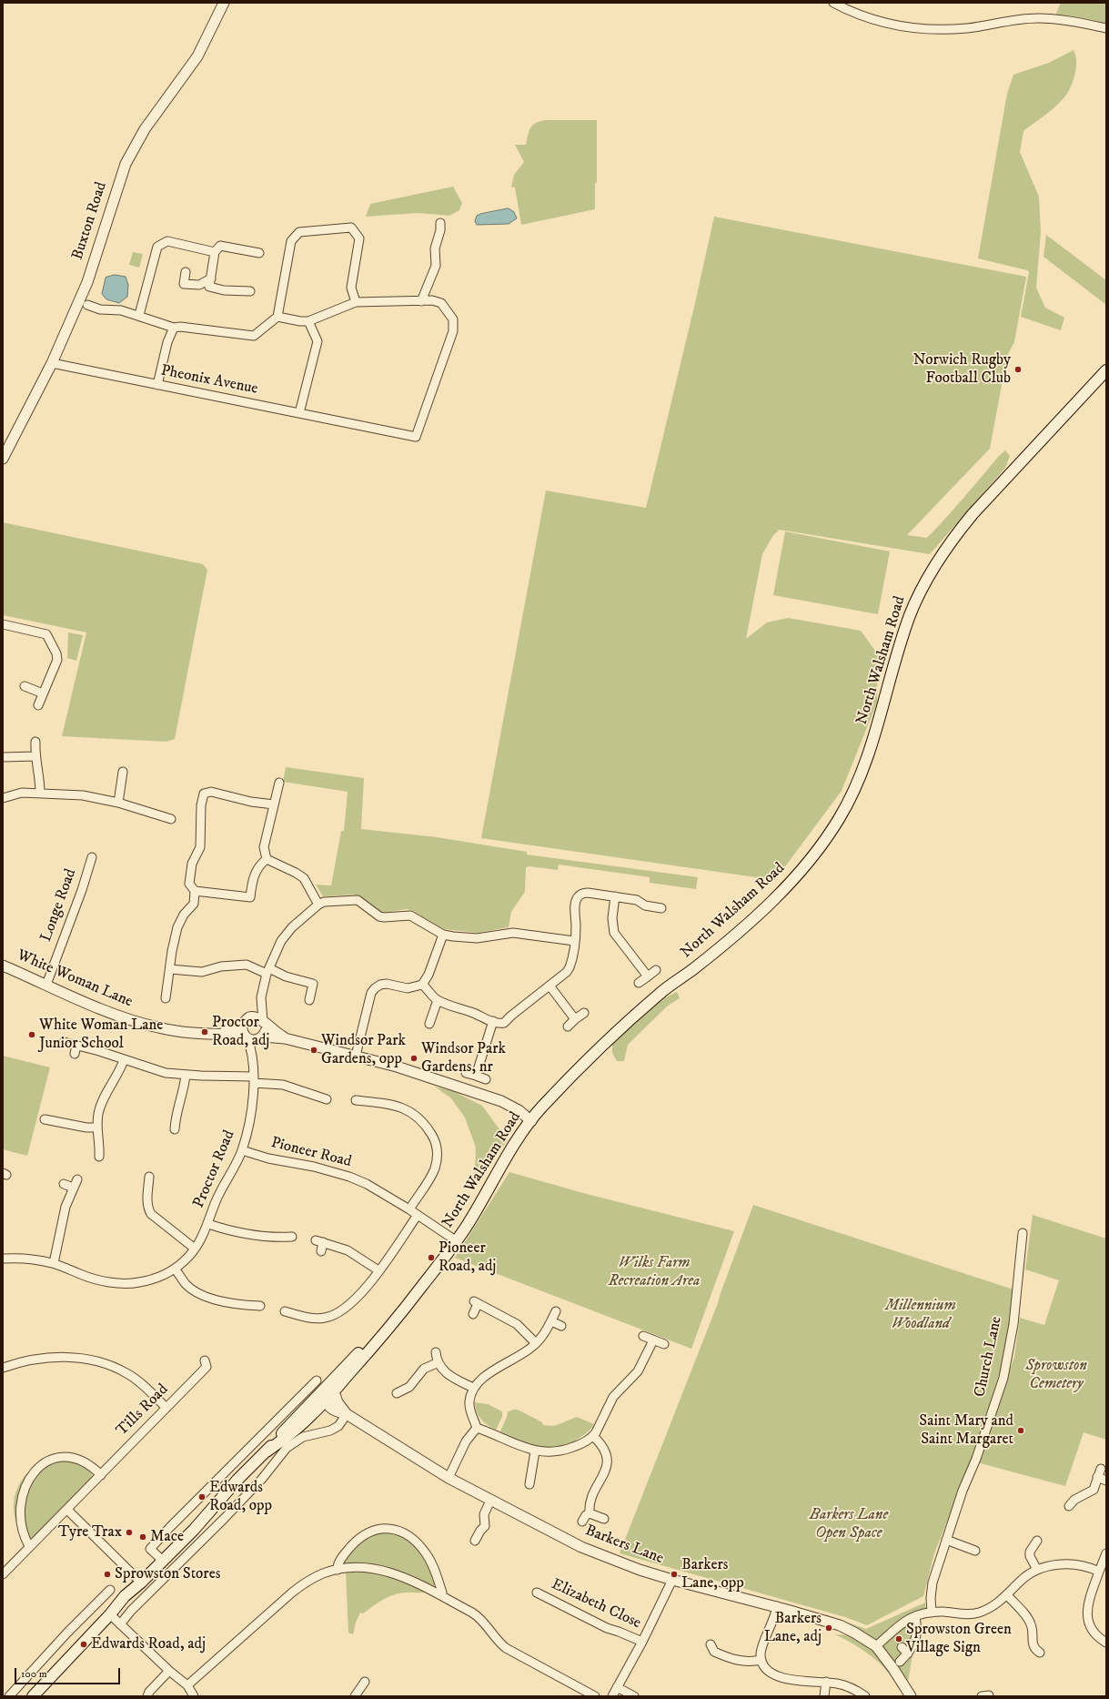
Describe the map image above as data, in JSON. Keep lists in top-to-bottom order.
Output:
{
  "streets": {
    "main road": ["North Walsham Road"],
    "street": [
      "Buxton Road",
      "Pheonix Avenue",
      "Longe Road",
      "White Woman Lane",
      "Pioneer Road",
      "Proctor Road",
      "Church Lane",
      "Tills Road",
      "Barkers Lane",
      "Elizabeth Close"
    ]
  },
  "crossings": [
    ["Buxton Road", "Pheonix Avenue"],
    ["North Walsham Road", "White Woman Lane"],
    ["North Walsham Road", "Pioneer Road"],
    ["North Walsham Road", "Barkers Lane"],
    ["Longe Road", "White Woman Lane"],
    ["White Woman Lane", "Proctor Road"],
    ["Pioneer Road", "Proctor Road"]
  ],
  "parks": [
    "Wilks Farm Recreation Area",
    "Millennium Woodland",
    "Sprowston Cemetery",
    "Barkers Lane Open Space"
  ],
  "places": [
    "Norwich Rugby Football Club",
    "Proctor Road, adj",
    "White Woman Lane Junior School",
    "Windsor Park Gardens, opp",
    "Windsor Park Gardens, nr",
    "Pioneer Road, adj",
    "Saint Mary and Saint Margaret",
    "Edwards Road, opp",
    "Tyre Trax",
    "Mace",
    "Sprowston Stores",
    "Barkers Lane, opp",
    "Barkers Lane, adj",
    "Sprowston Green Village Sign",
    "Edwards Road, adj"
  ],
  "scale_bar": "100 m"
}
